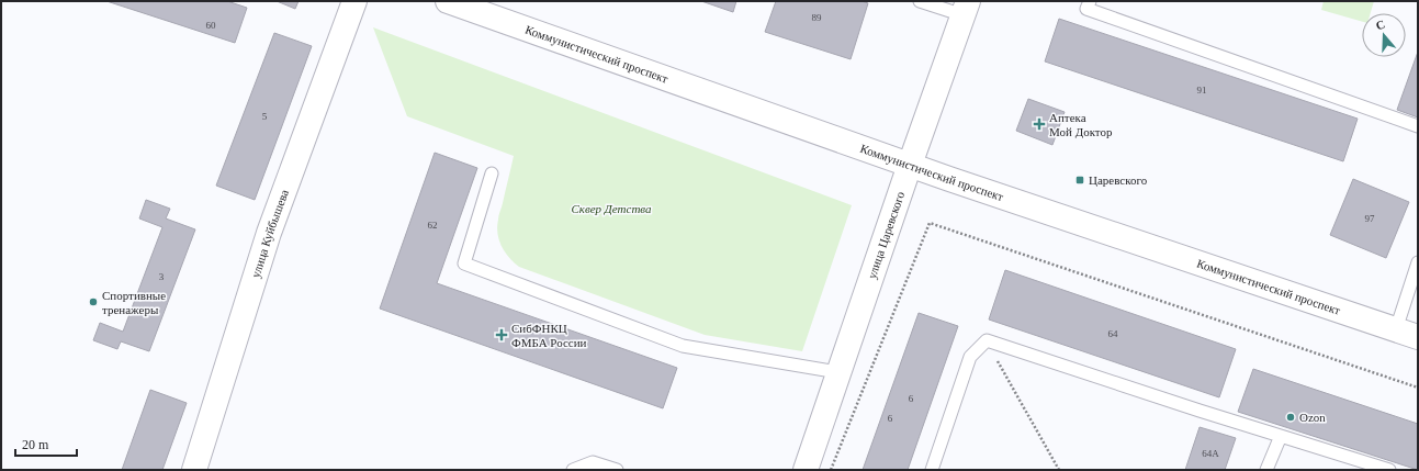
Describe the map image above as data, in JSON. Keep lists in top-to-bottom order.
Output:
{
  "streets": {
    "main road": ["Коммунистический проспект", "улица Куйбышева", "улица Царевского"]
  },
  "crossings": [
    ["Коммунистический проспект", "улица Царевского"]
  ],
  "parks": ["Сквер Детства"],
  "places": {
    "health": ["Аптека Мой Доктор", "СибФНКЦ ФМБА России"],
    "transit": ["Царевского"],
    "other": ["Спортивные тренажеры", "Ozon"]
  },
  "house_numbers": [
    "89",
    "60",
    "91",
    "5",
    "97",
    "62",
    "3",
    "64",
    "6",
    "6",
    "64А"
  ],
  "scale_bar": "20 m",
  "north": "top"
}
